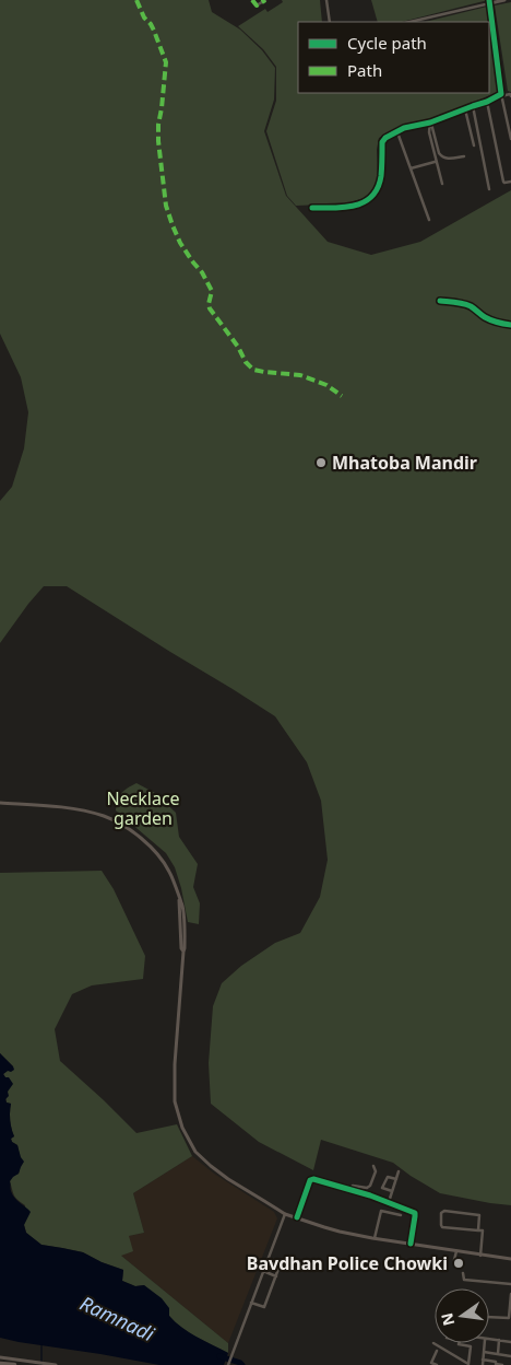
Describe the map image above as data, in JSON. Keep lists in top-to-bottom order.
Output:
{
  "water": ["Ramnadi"],
  "parks": ["Necklace garden"],
  "places": ["Mhatoba Mandir", "Bavdhan Police Chowki"],
  "legend": ["Cycle path", "Path"],
  "north": "left"
}
